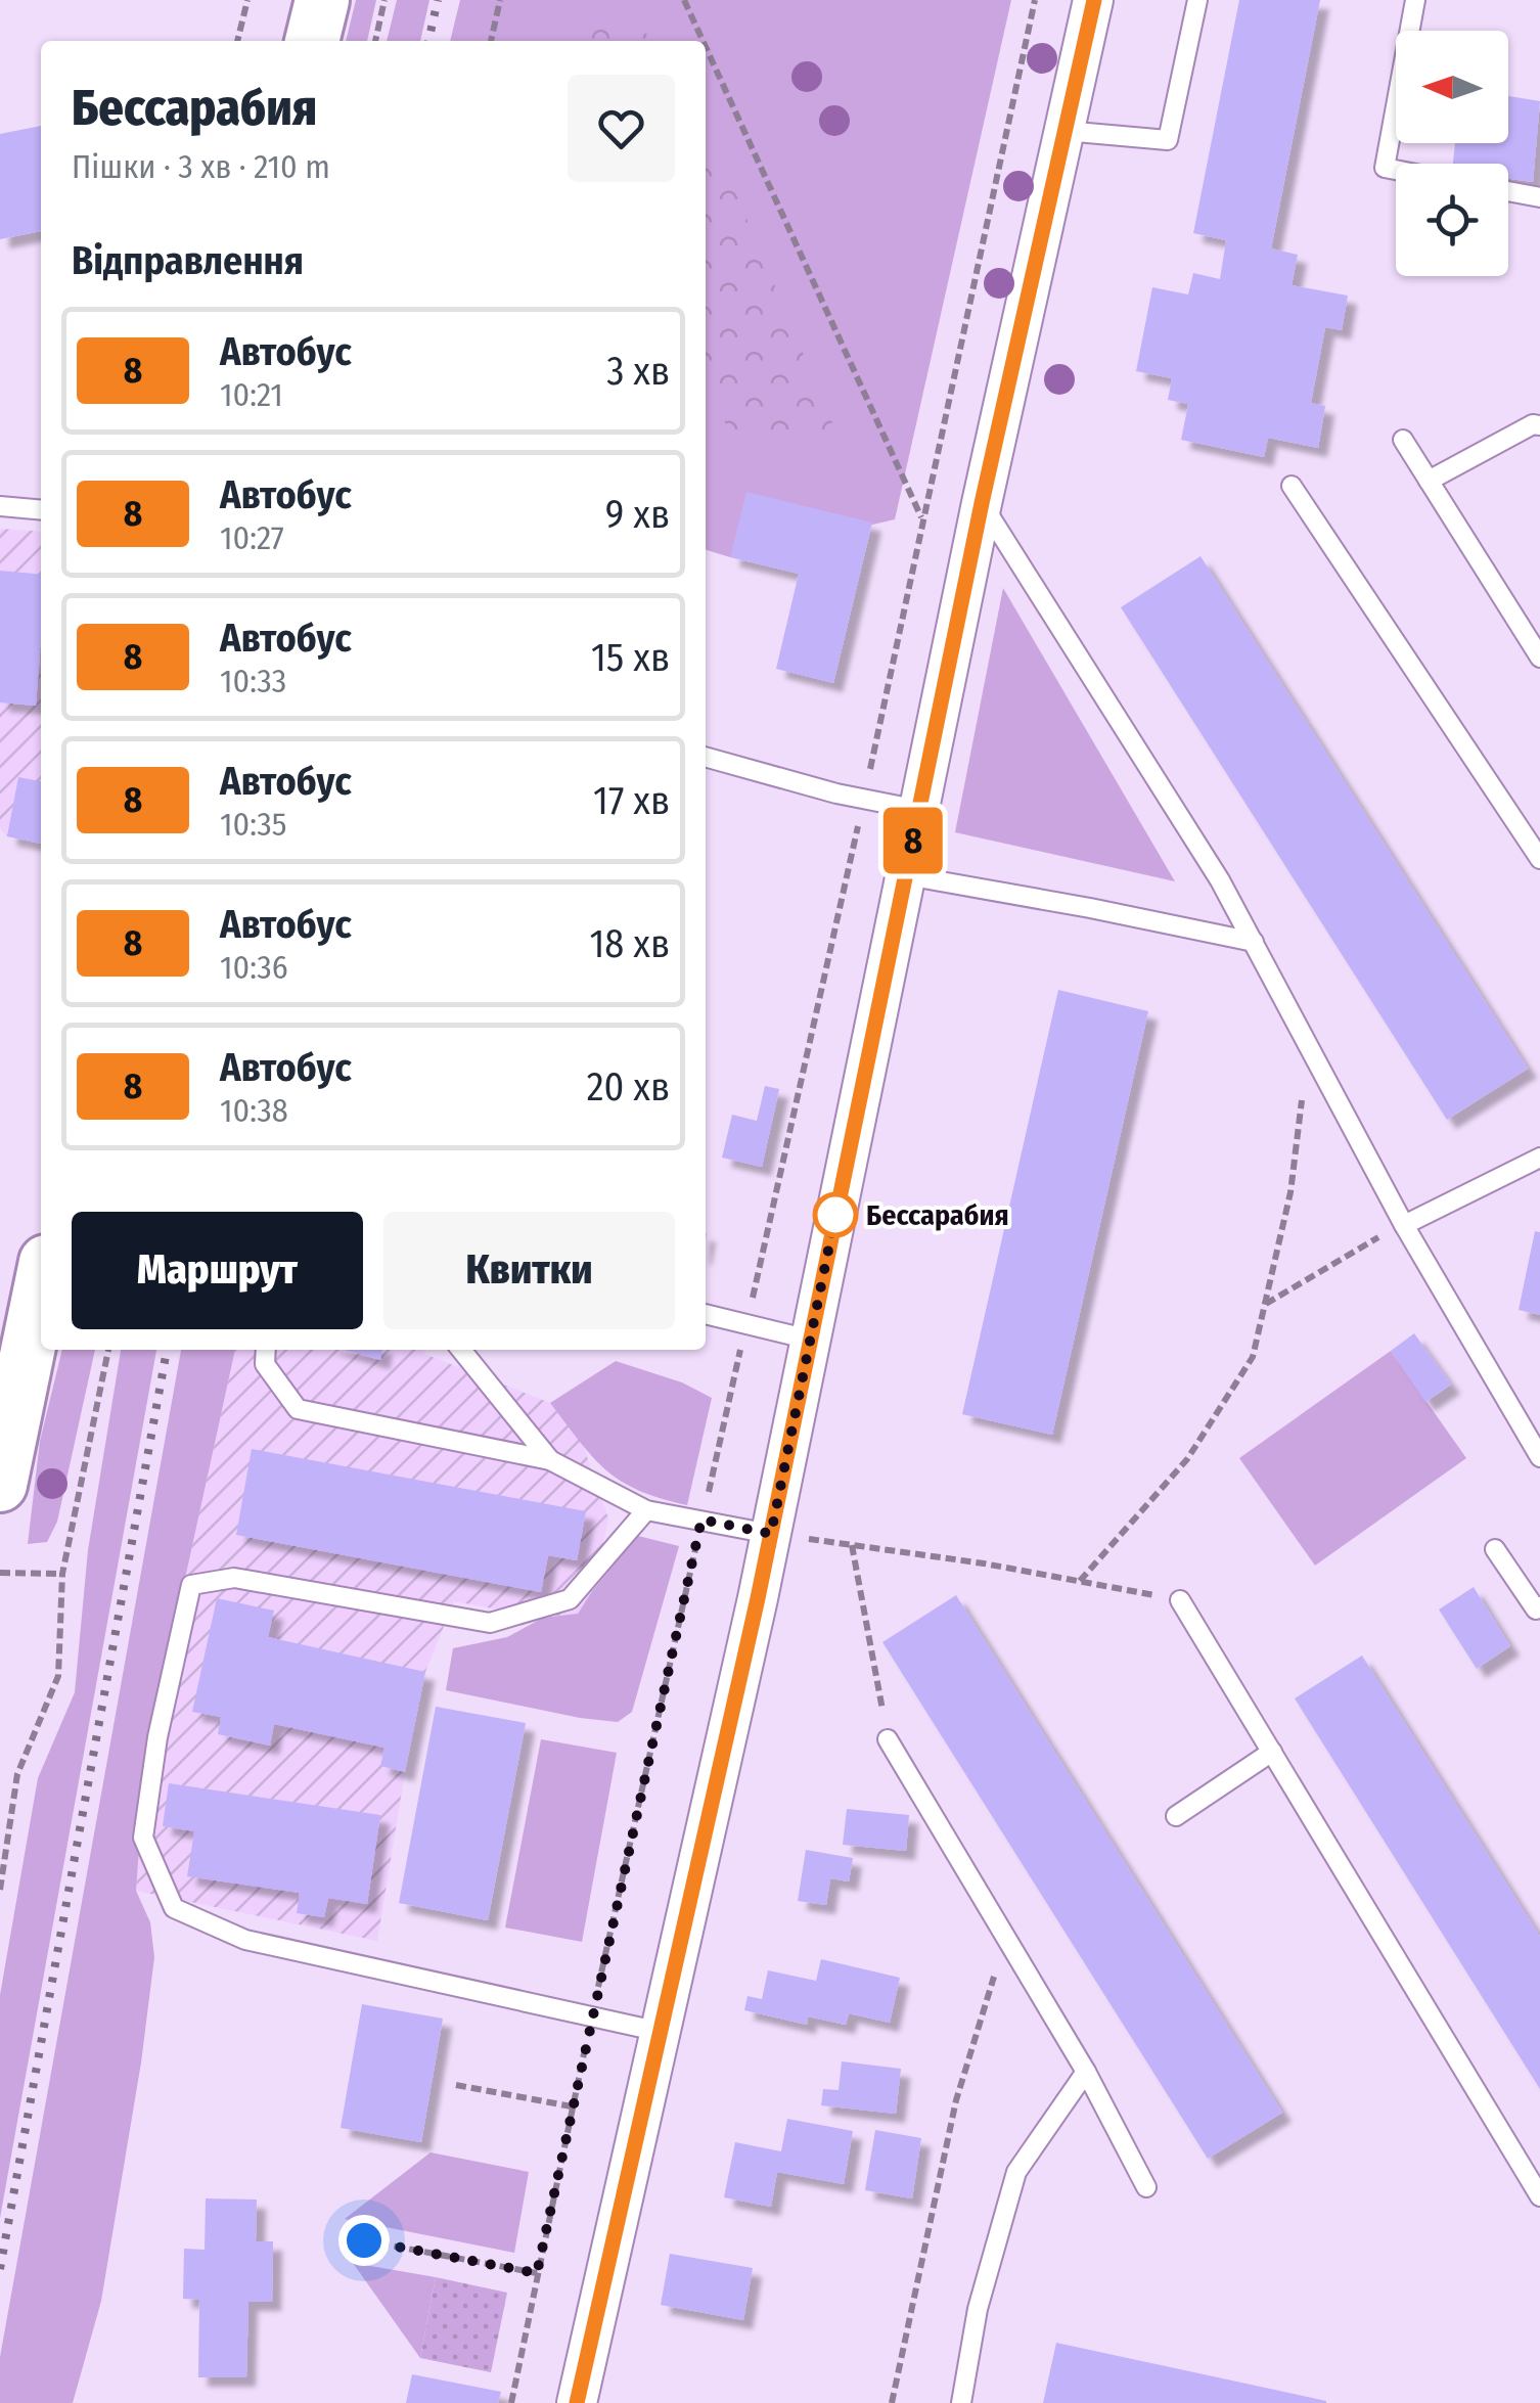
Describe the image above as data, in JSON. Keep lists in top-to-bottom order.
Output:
{
  "places": ["Бессарабия"],
  "lines": ["bus line 8"],
  "north": "left",
  "page": {
    "on_map": "8",
    "heading": [
      ["Бессарабия", "Пішки · 3 хв · 210 m"],
      "Відправлення"
    ],
    "list": [
      {
        "mark": "8",
        "name": "Автобус",
        "note": "10:21",
        "value": "3 хв"
      },
      {
        "mark": "8",
        "name": "Автобус",
        "note": "10:27",
        "value": "9 хв"
      },
      {
        "mark": "8",
        "name": "Автобус",
        "note": "10:33",
        "value": "15 хв"
      },
      {
        "mark": "8",
        "name": "Автобус",
        "note": "10:35",
        "value": "17 хв"
      },
      {
        "mark": "8",
        "name": "Автобус",
        "note": "10:36",
        "value": "18 хв"
      },
      {
        "mark": "8",
        "name": "Автобус",
        "note": "10:38",
        "value": "20 хв"
      }
    ],
    "buttons": ["Маршрут", "Квитки"]
  }
}
